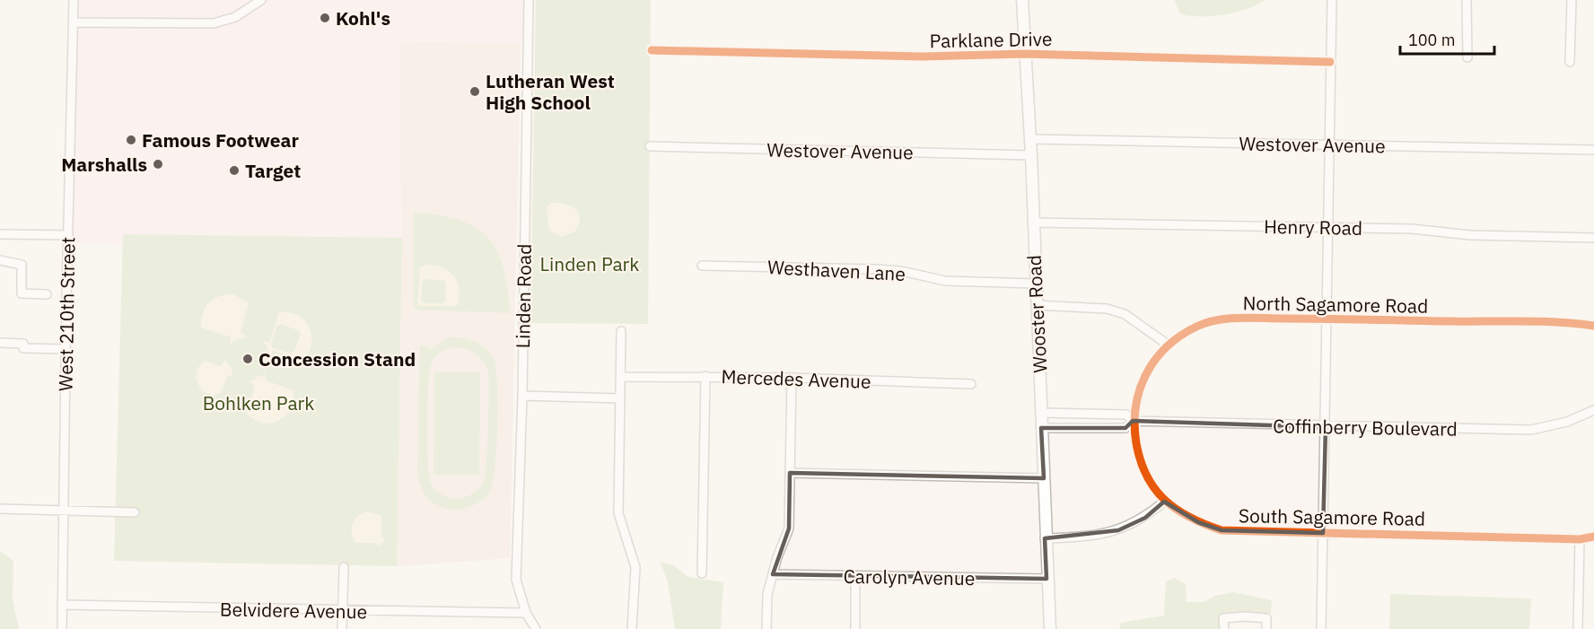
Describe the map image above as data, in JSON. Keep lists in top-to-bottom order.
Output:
{
  "streets": {
    "main road": ["Wooster Road"],
    "street": [
      "Parklane Drive",
      "Westover Avenue",
      "Henry Road",
      "Westhaven Lane",
      "Linden Road",
      "North Sagamore Road",
      "West 210th Street",
      "Mercedes Avenue",
      "Coffinberry Boulevard",
      "South Sagamore Road",
      "Carolyn Avenue",
      "Belvidere Avenue"
    ]
  },
  "crossings": [
    ["Parklane Drive", "Wooster Road"],
    ["Westover Avenue", "Wooster Road"],
    ["Henry Road", "Wooster Road"],
    ["Westhaven Lane", "Wooster Road"],
    ["Linden Road", "Belvidere Avenue"],
    ["North Sagamore Road", "Coffinberry Boulevard"],
    ["North Sagamore Road", "South Sagamore Road"],
    ["West 210th Street", "Belvidere Avenue"],
    ["Wooster Road", "Coffinberry Boulevard"],
    ["Wooster Road", "Carolyn Avenue"],
    ["Coffinberry Boulevard", "South Sagamore Road"]
  ],
  "parks": ["Linden Park", "Bohlken Park"],
  "places": [
    "Kohl's",
    "Lutheran West High School",
    "Famous Footwear",
    "Marshalls",
    "Target",
    "Concession Stand"
  ],
  "scale_bar": "100 m"
}
